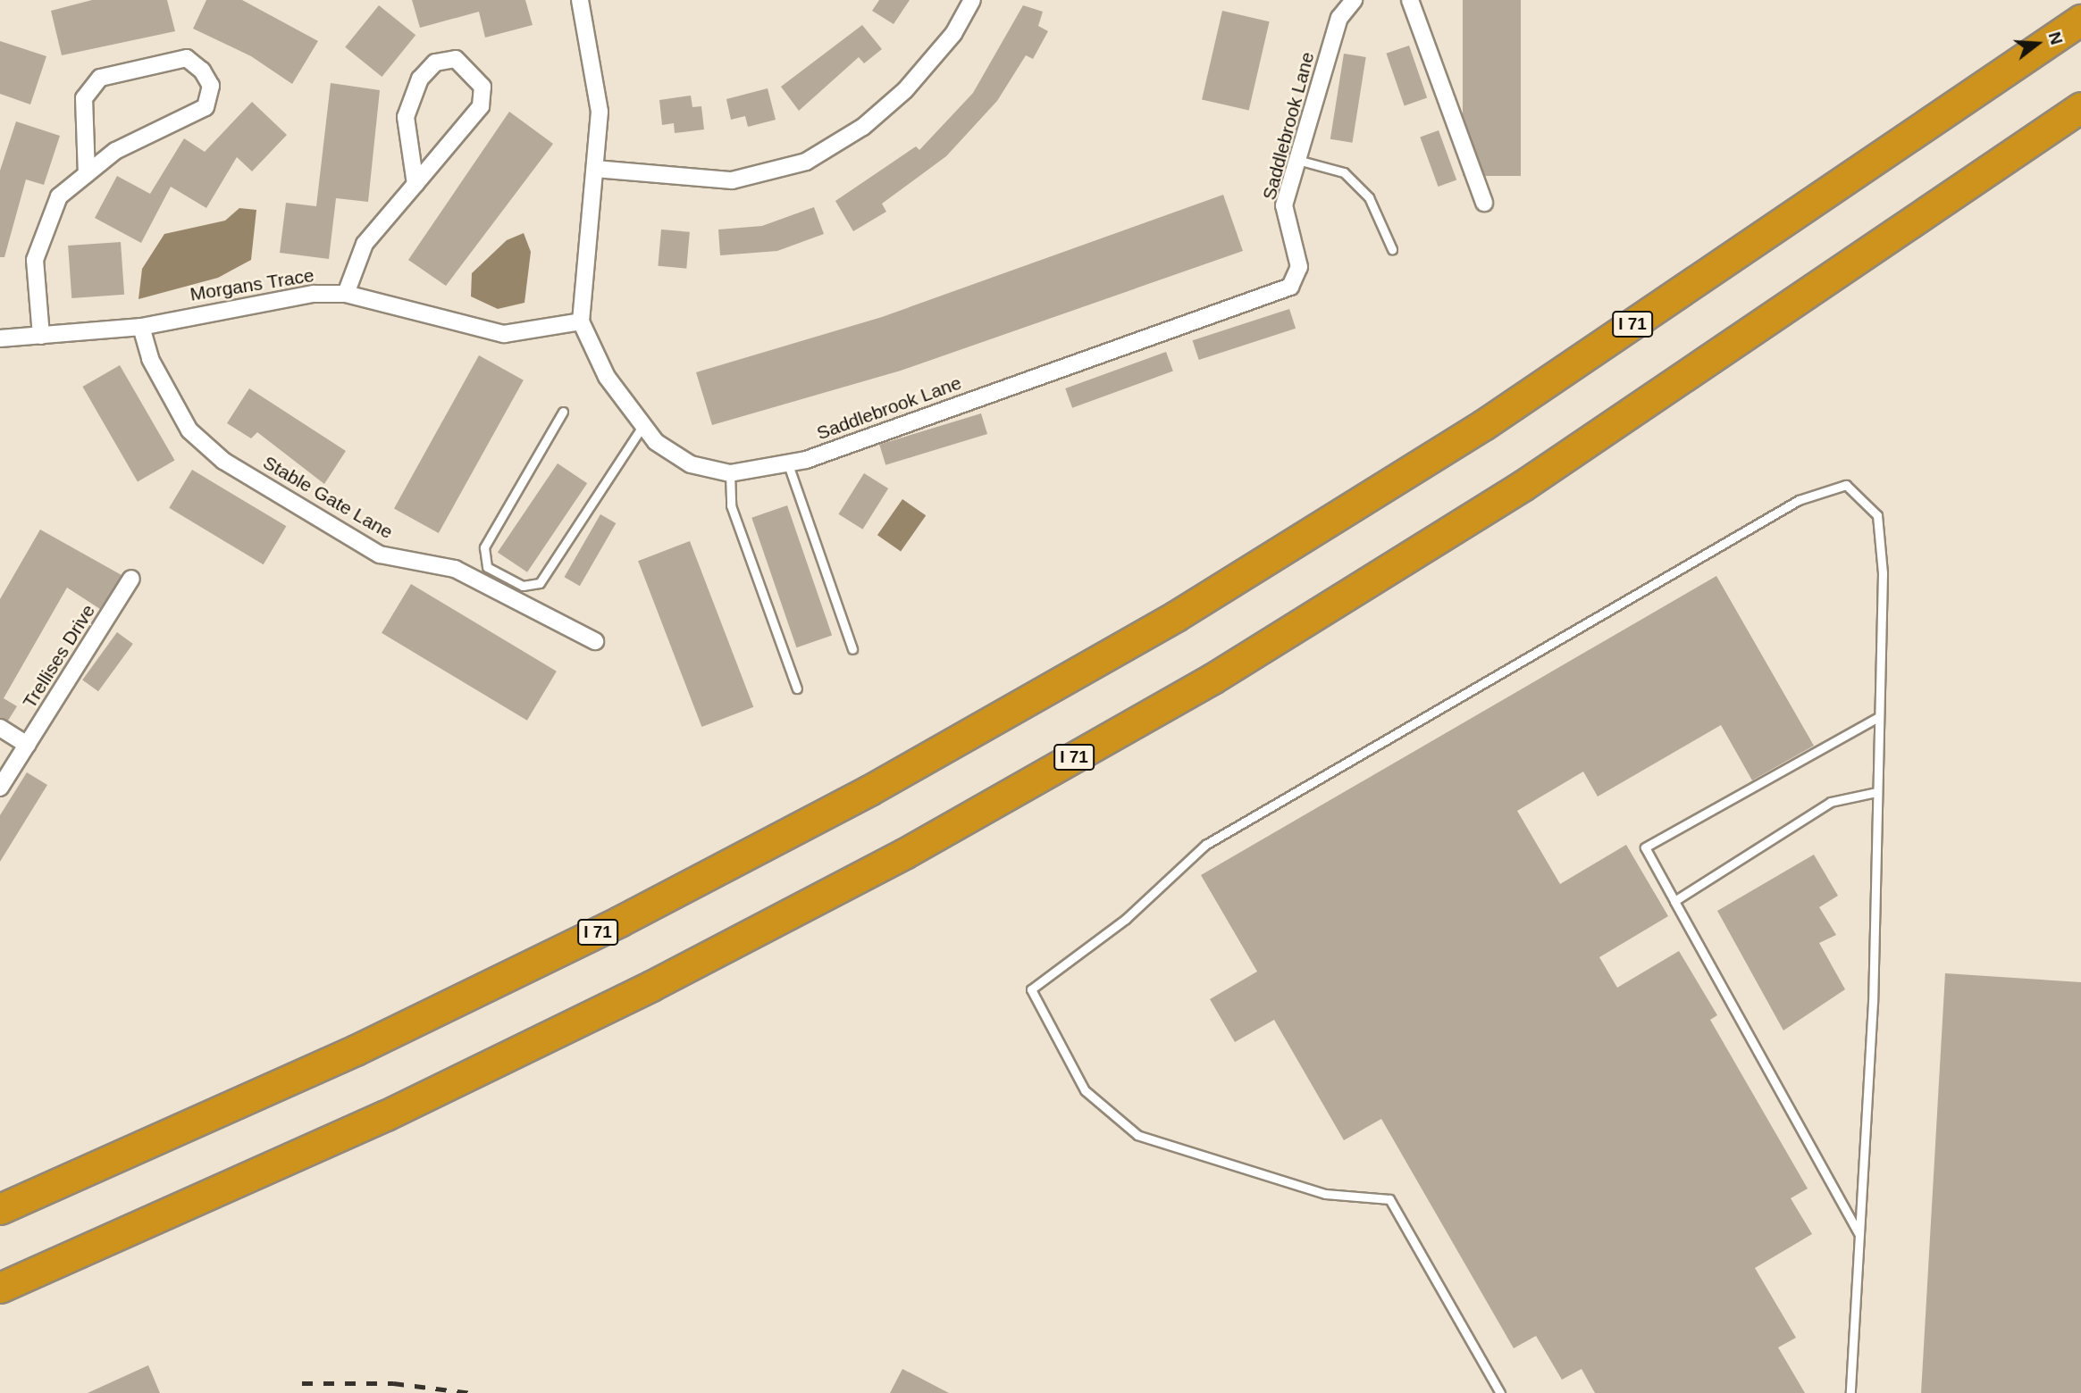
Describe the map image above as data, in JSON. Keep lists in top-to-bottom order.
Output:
{
  "streets": {
    "highway": ["I 71"],
    "street": [
      "Saddlebrook Lane",
      "Morgans Trace",
      "Stable Gate Lane",
      "Trellises Drive"
    ]
  },
  "crossings": [
    ["Saddlebrook Lane", "Morgans Trace"],
    ["Morgans Trace", "Stable Gate Lane"]
  ],
  "north": "right"
}
